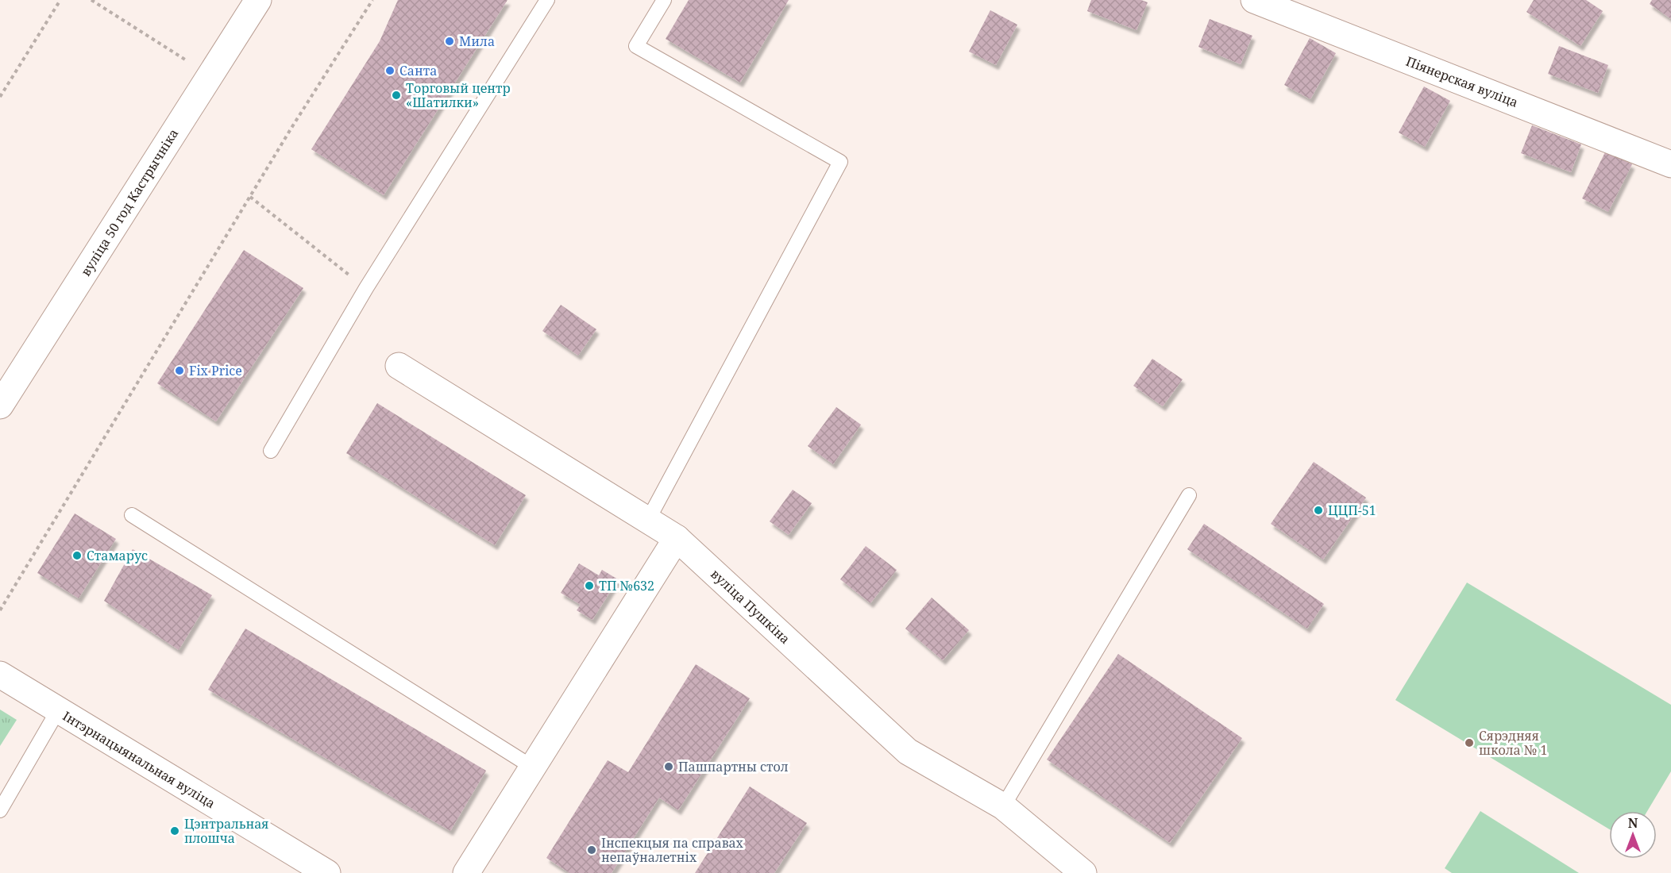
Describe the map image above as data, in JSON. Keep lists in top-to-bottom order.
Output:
{
  "streets": {
    "street": [
      "Піянерская вуліца",
      "вуліца 50 год Кастрычніка",
      "вуліца Пушкіна",
      "Інтэрнацыянальная вуліца"
    ]
  },
  "places": [
    "Мила",
    "Санта",
    "Торговый центр «Шатилки»",
    "Fix Price",
    "ЦЦП-51",
    "Стамарус",
    "ТП №632",
    "Сярэдняя школа № 1",
    "Пашпартны стол",
    "Цэнтральная плошча",
    "Інспекцыя па справах непаўналетніх"
  ],
  "north": "top"
}
